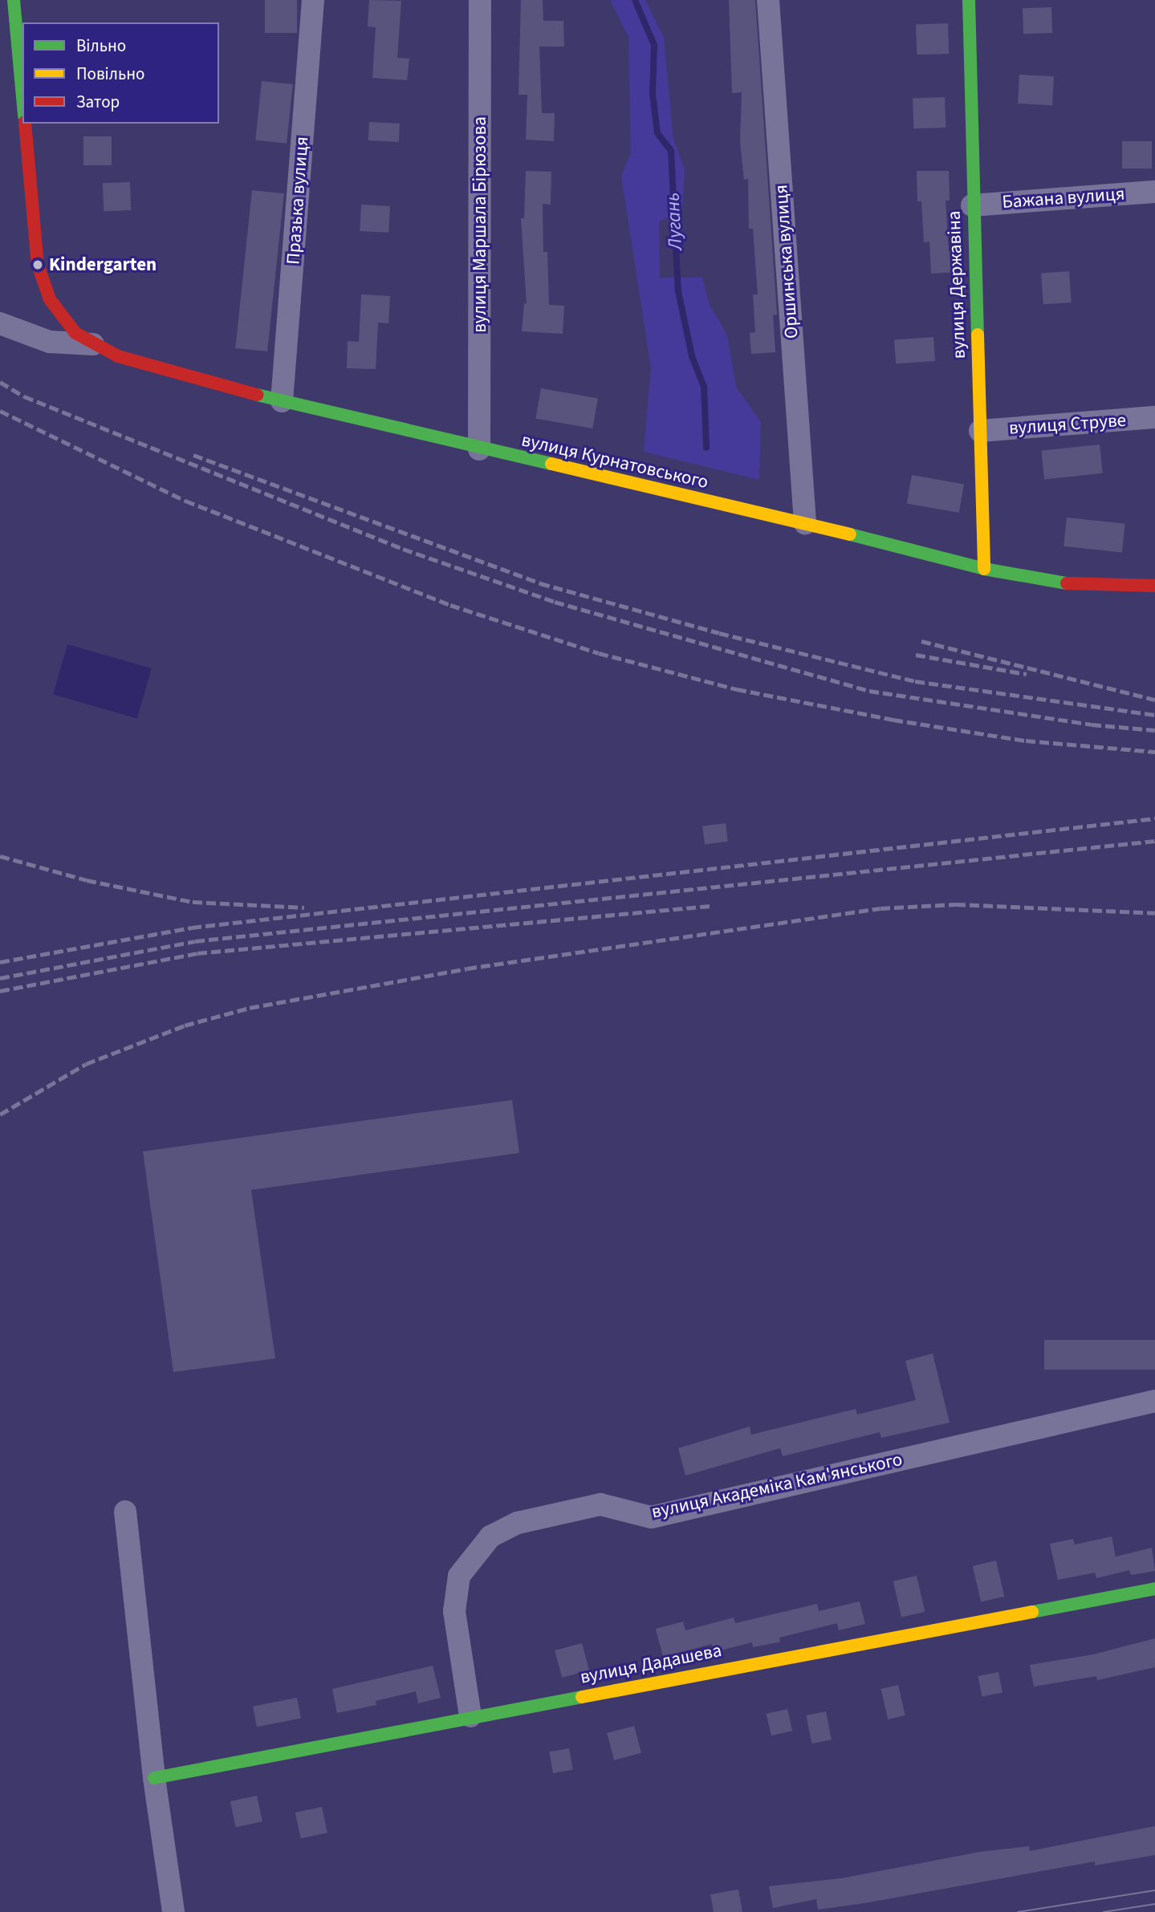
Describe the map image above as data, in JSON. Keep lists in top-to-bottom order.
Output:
{
  "streets": {
    "street": [
      "Бажана вулиця",
      "Празька вулиця",
      "вулиця Маршала Бірюзова",
      "Оршинська вулиця",
      "вулиця Державіна",
      "вулиця Струве",
      "вулиця Курнатовського",
      "вулиця Академіка Кам'янського",
      "вулиця Дадашева"
    ]
  },
  "crossings": [
    ["Бажана вулиця", "вулиця Державіна"],
    ["Празька вулиця", "вулиця Курнатовського"],
    ["вулиця Маршала Бірюзова", "вулиця Курнатовського"],
    ["Оршинська вулиця", "вулиця Курнатовського"],
    ["вулиця Державіна", "вулиця Струве"],
    ["вулиця Державіна", "вулиця Курнатовського"],
    ["вулиця Академіка Кам'янського", "вулиця Дадашева"]
  ],
  "water": ["Лугань"],
  "places": ["Kindergarten"],
  "legend": ["Вільно", "Повільно", "Затор"]
}
